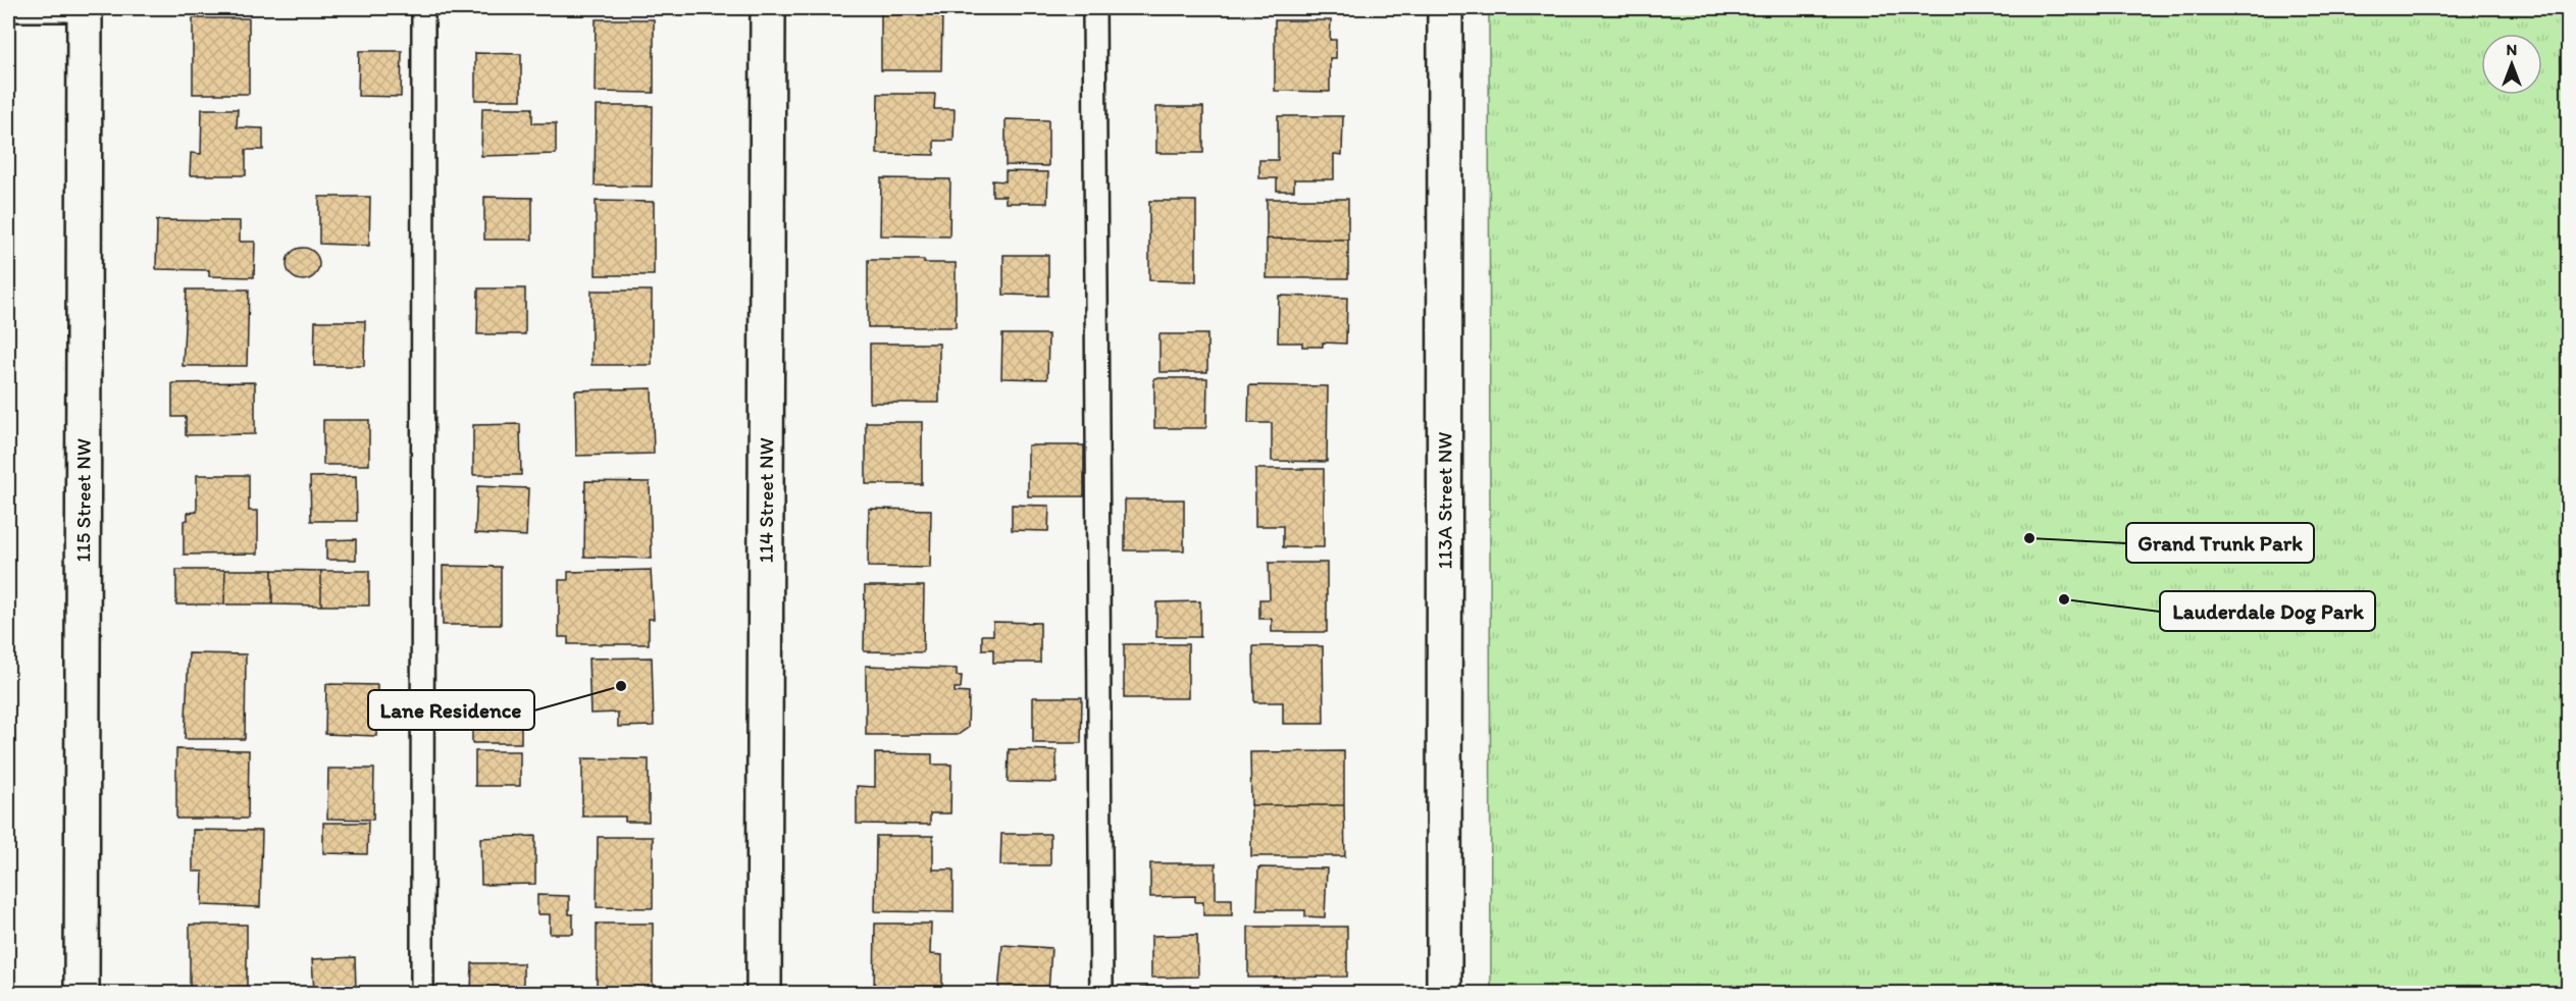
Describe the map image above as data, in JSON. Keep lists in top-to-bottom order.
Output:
{
  "streets": {
    "street": ["115 Street NW", "114 Street NW", "113A Street NW"]
  },
  "places": ["Grand Trunk Park", "Lauderdale Dog Park", "Lane Residence"],
  "north": "top"
}
